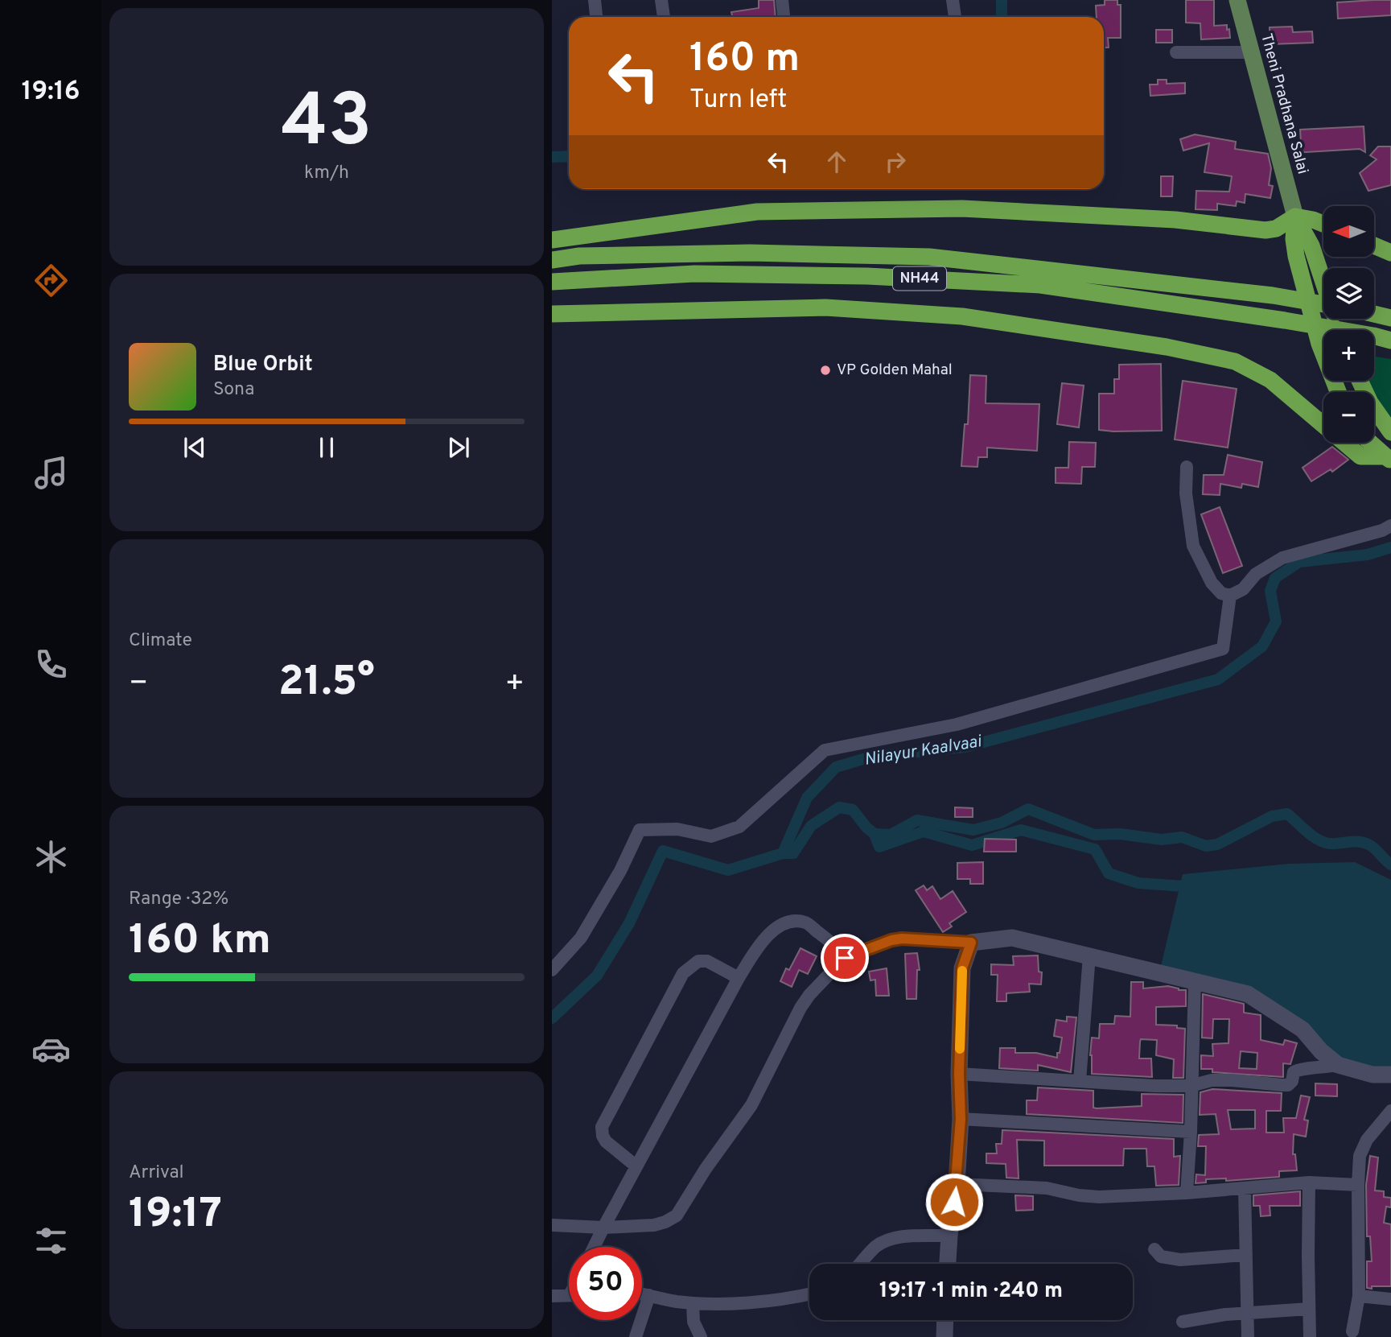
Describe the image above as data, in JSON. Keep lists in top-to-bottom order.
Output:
{
  "streets": {
    "highway": ["Theni Pradhana Salai", "NH44"]
  },
  "water": ["Nilayur Kaalvaai"],
  "places": ["VP Golden Mahal"],
  "north": "left",
  "page": {
    "tabs": "19:16",
    "tile": [
      ["43", "km/h"],
      "Climate",
      ["Range · 32%", "160 km"],
      ["Arrival", "19:17"]
    ],
    "turn": ["160 m", "Turn left"],
    "map_buttons": ["+", "−"],
    "song": ["Blue Orbit", "Sona"],
    "heat": ["−", "21.5°", "+"],
    "limit": "50",
    "trip": "19:17 · 1 min · 240 m"
  }
}
